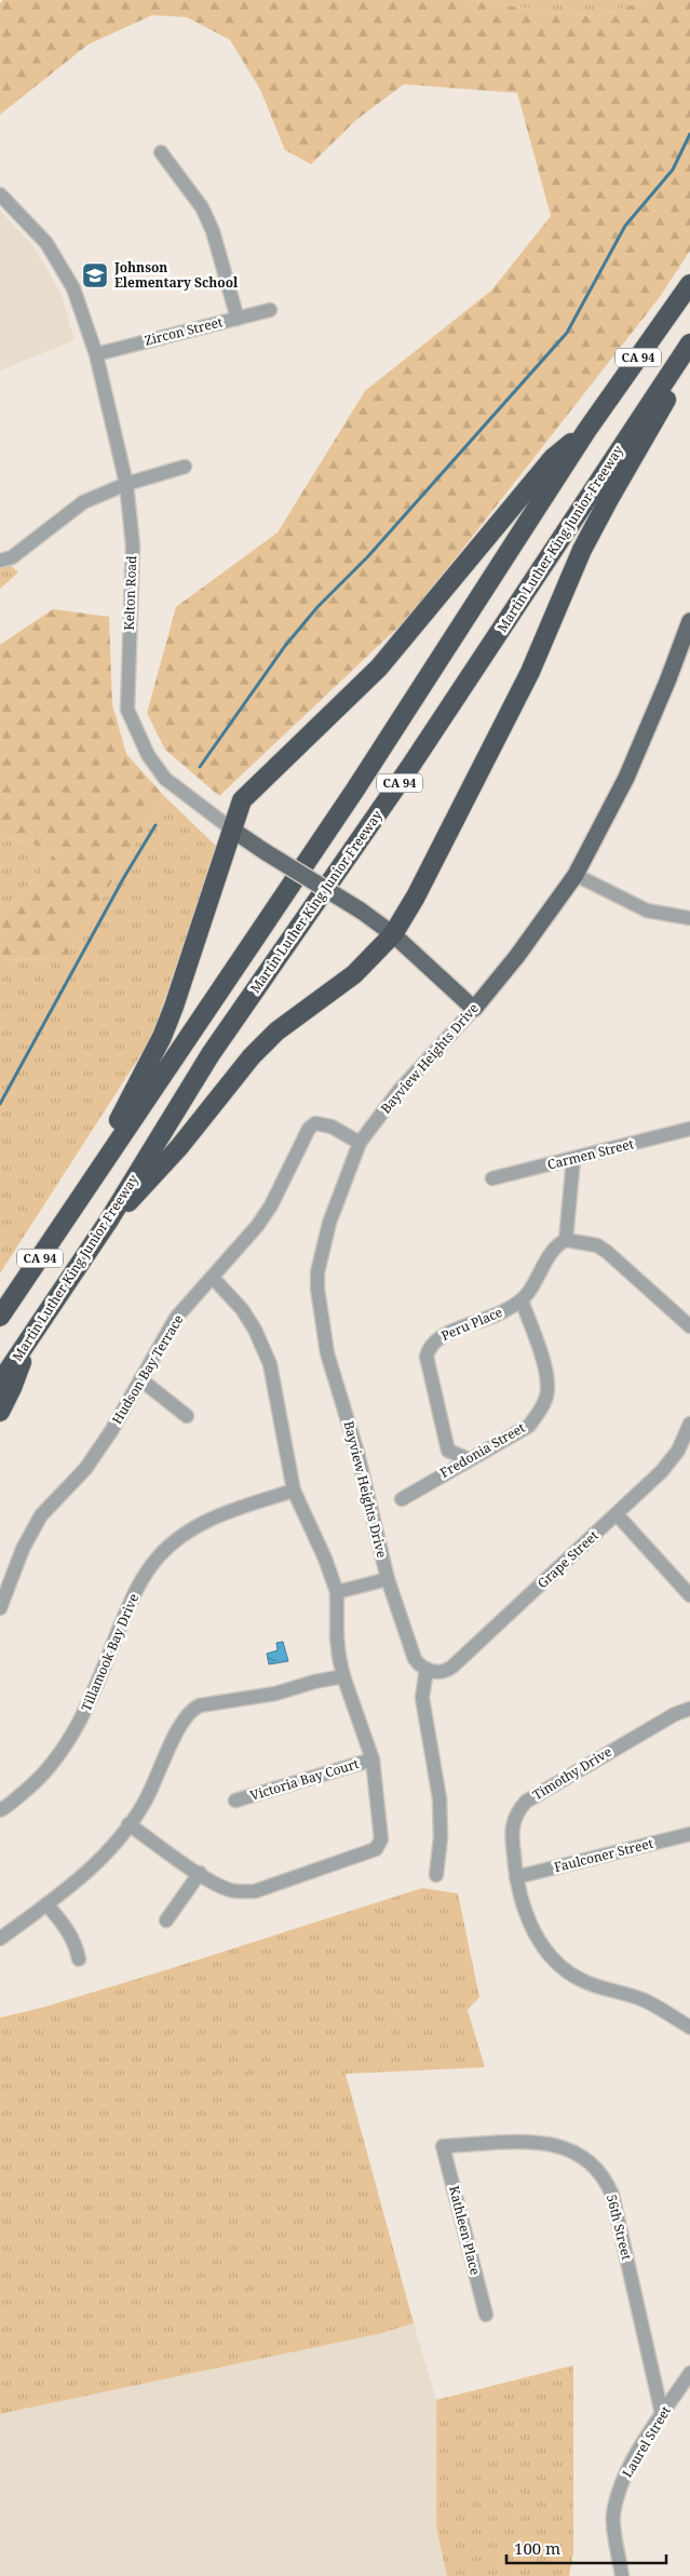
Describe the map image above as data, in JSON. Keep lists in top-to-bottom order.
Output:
{
  "streets": {
    "highway": ["CA 94", "Martin Luther King Junior Freeway"],
    "main road": ["Kelton Road", "Bayview Heights Drive"],
    "street": [
      "Zircon Street",
      "Carmen Street",
      "Peru Place",
      "Hudson Bay Terrace",
      "Fredonia Street",
      "Grape Street",
      "Tillamook Bay Drive",
      "Timothy Drive",
      "Victoria Bay Court",
      "Faulconer Street",
      "56th Street",
      "Kathleen Place",
      "Laurel Street"
    ]
  },
  "crossings": [
    ["Zircon Street", "Kelton Road"],
    ["Kelton Road", "Bayview Heights Drive"],
    ["Bayview Heights Drive", "Hudson Bay Terrace"],
    ["Bayview Heights Drive", "Grape Street"],
    ["Peru Place", "Fredonia Street"],
    ["Timothy Drive", "Faulconer Street"],
    ["56th Street", "Kathleen Place"],
    ["56th Street", "Laurel Street"]
  ],
  "places": {
    "school or university": ["Johnson Elementary School"]
  },
  "scale_bar": "100 m"
}
